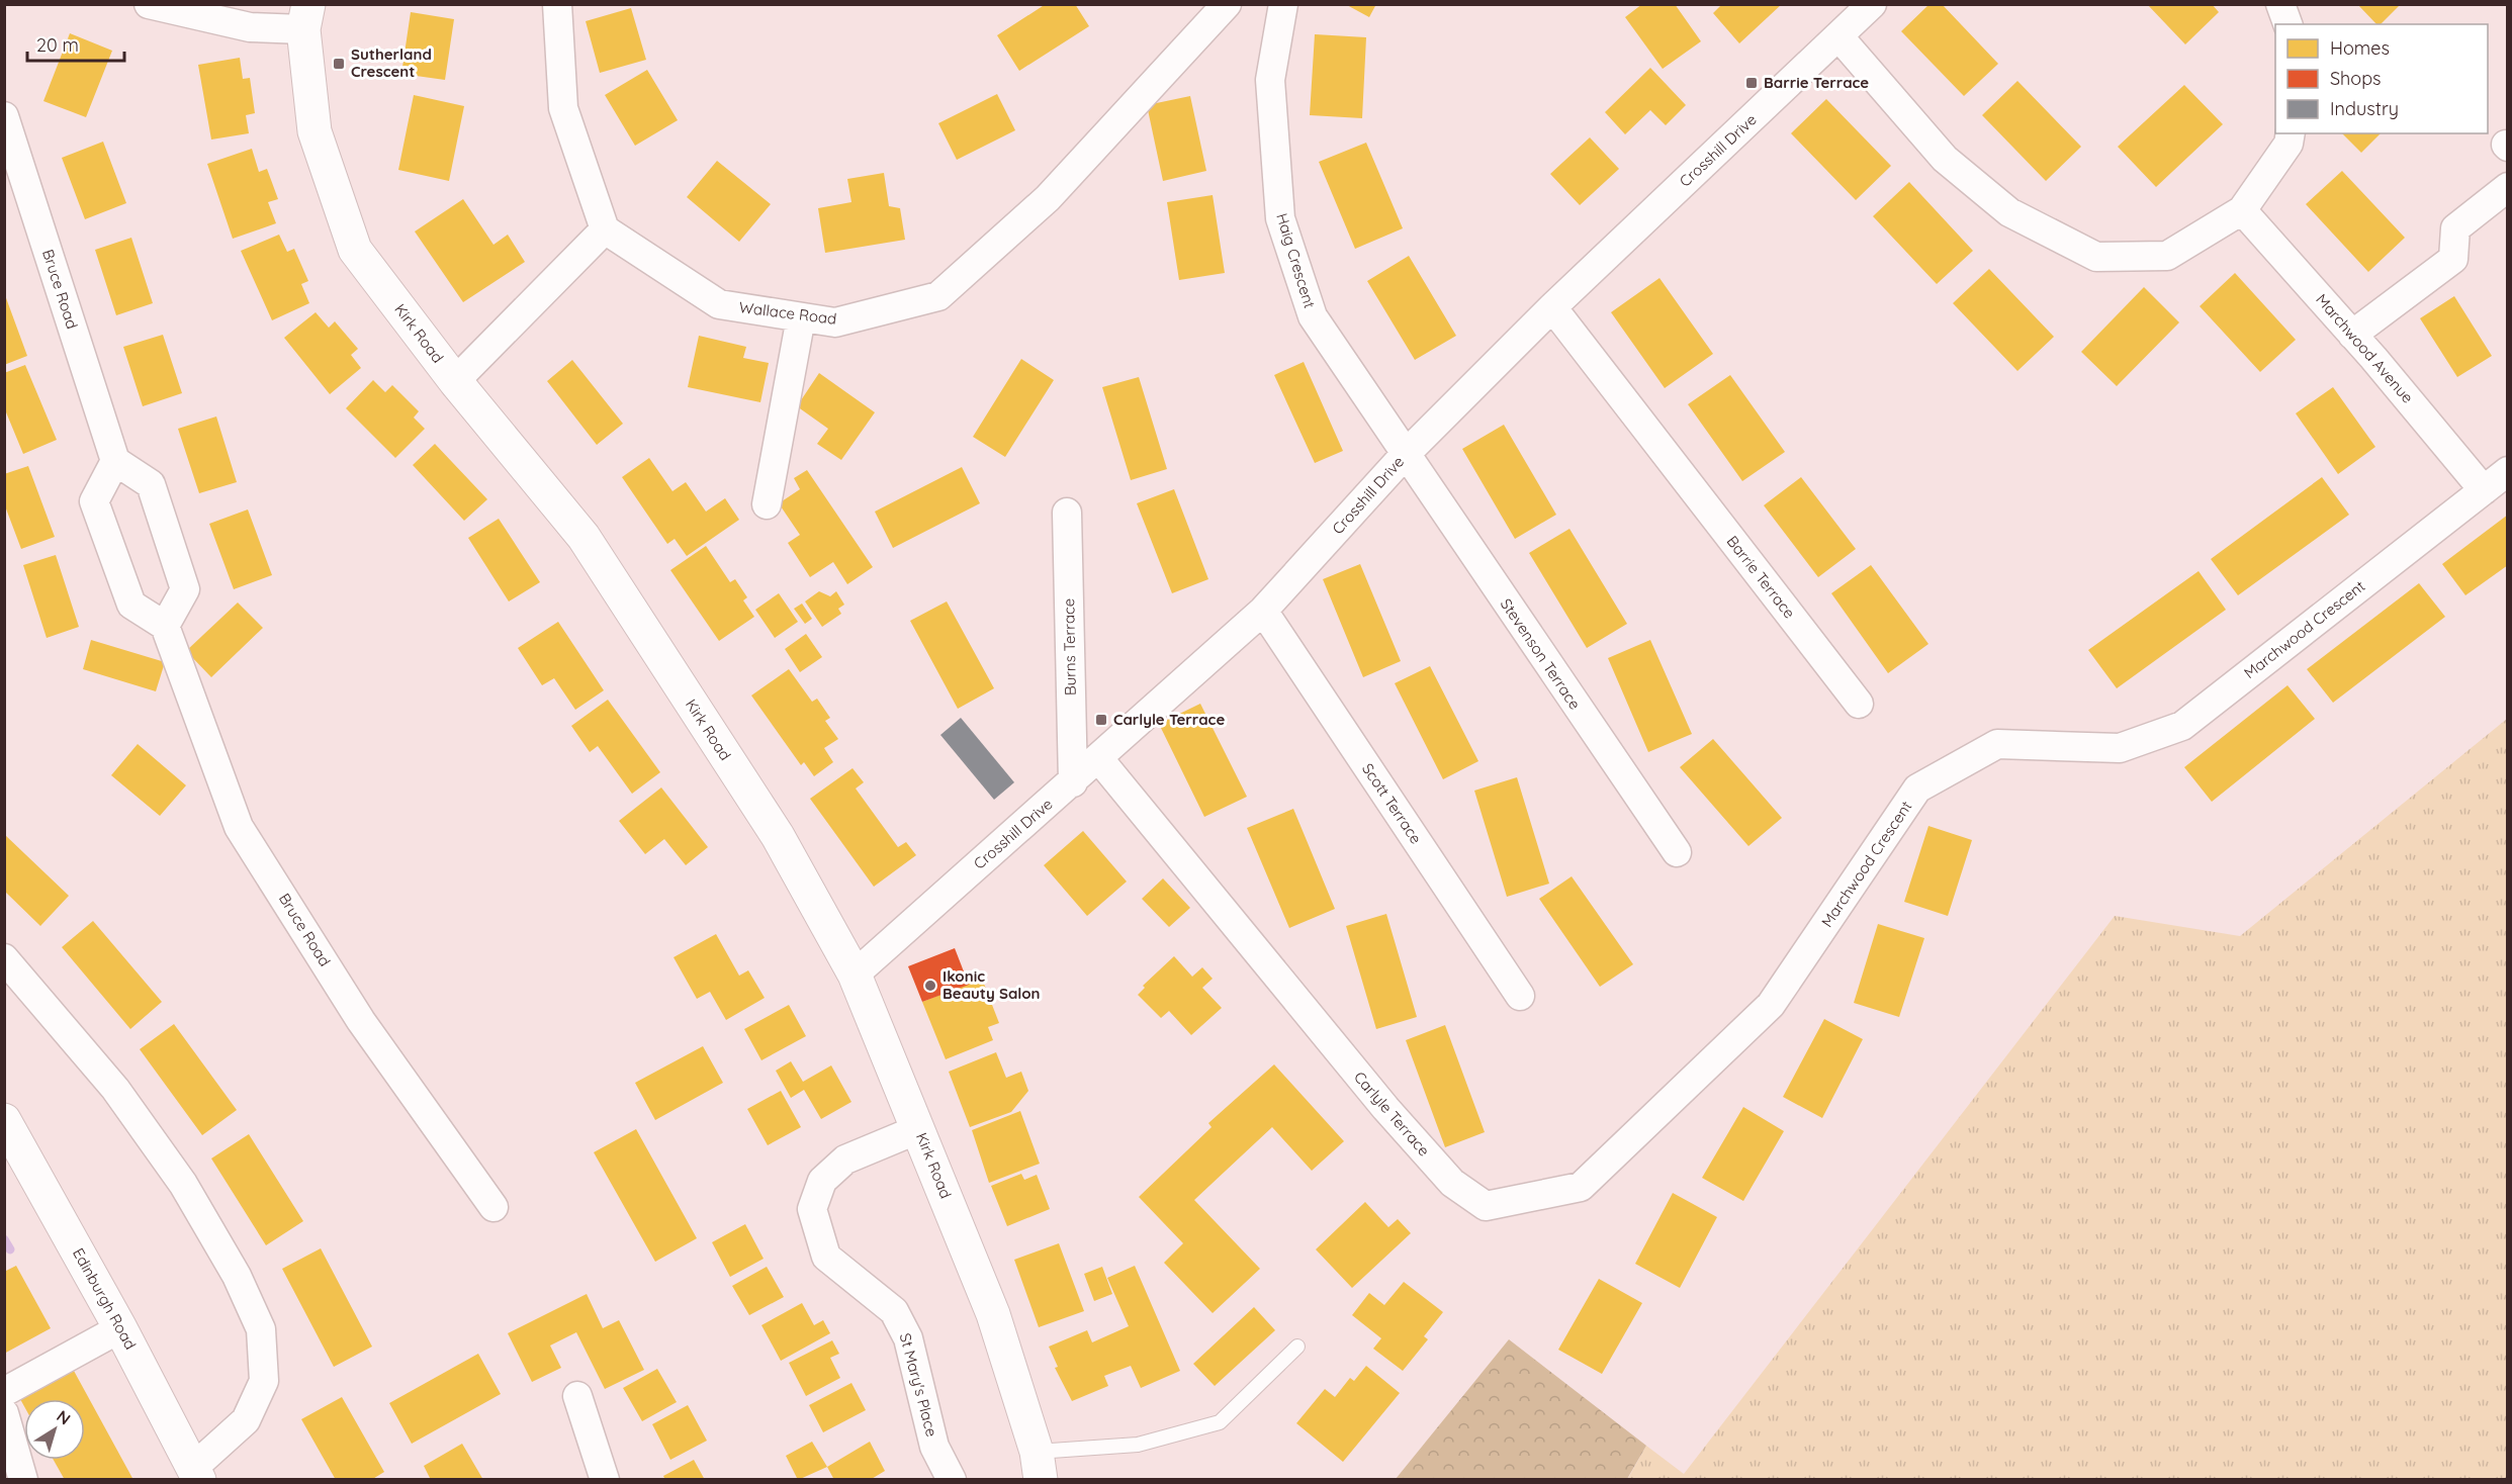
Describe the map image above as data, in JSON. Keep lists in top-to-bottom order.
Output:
{
  "streets": {
    "main road": ["Kirk Road", "Edinburgh Road"],
    "street": [
      "Crosshill Drive",
      "Haig Crescent",
      "Bruce Road",
      "Wallace Road",
      "Marchwood Avenue",
      "Barrie Terrace",
      "Marchwood Crescent",
      "Burns Terrace",
      "Stevenson Terrace",
      "Scott Terrace",
      "Carlyle Terrace",
      "St Mary's Place"
    ]
  },
  "crossings": [
    ["Crosshill Drive", "Haig Crescent"],
    ["Crosshill Drive", "Kirk Road"],
    ["Crosshill Drive", "Barrie Terrace"],
    ["Crosshill Drive", "Burns Terrace"],
    ["Crosshill Drive", "Stevenson Terrace"],
    ["Crosshill Drive", "Scott Terrace"],
    ["Crosshill Drive", "Carlyle Terrace"],
    ["Haig Crescent", "Stevenson Terrace"],
    ["Kirk Road", "St Mary's Place"],
    ["Marchwood Avenue", "Marchwood Crescent"],
    ["Marchwood Crescent", "Carlyle Terrace"]
  ],
  "places": {
    "transit": ["Sutherland Crescent", "Barrie Terrace", "Carlyle Terrace"],
    "other": ["Ikonic Beauty Salon"]
  },
  "legend": ["Homes", "Shops", "Industry"],
  "scale_bar": "20 m",
  "north": "top right"
}
